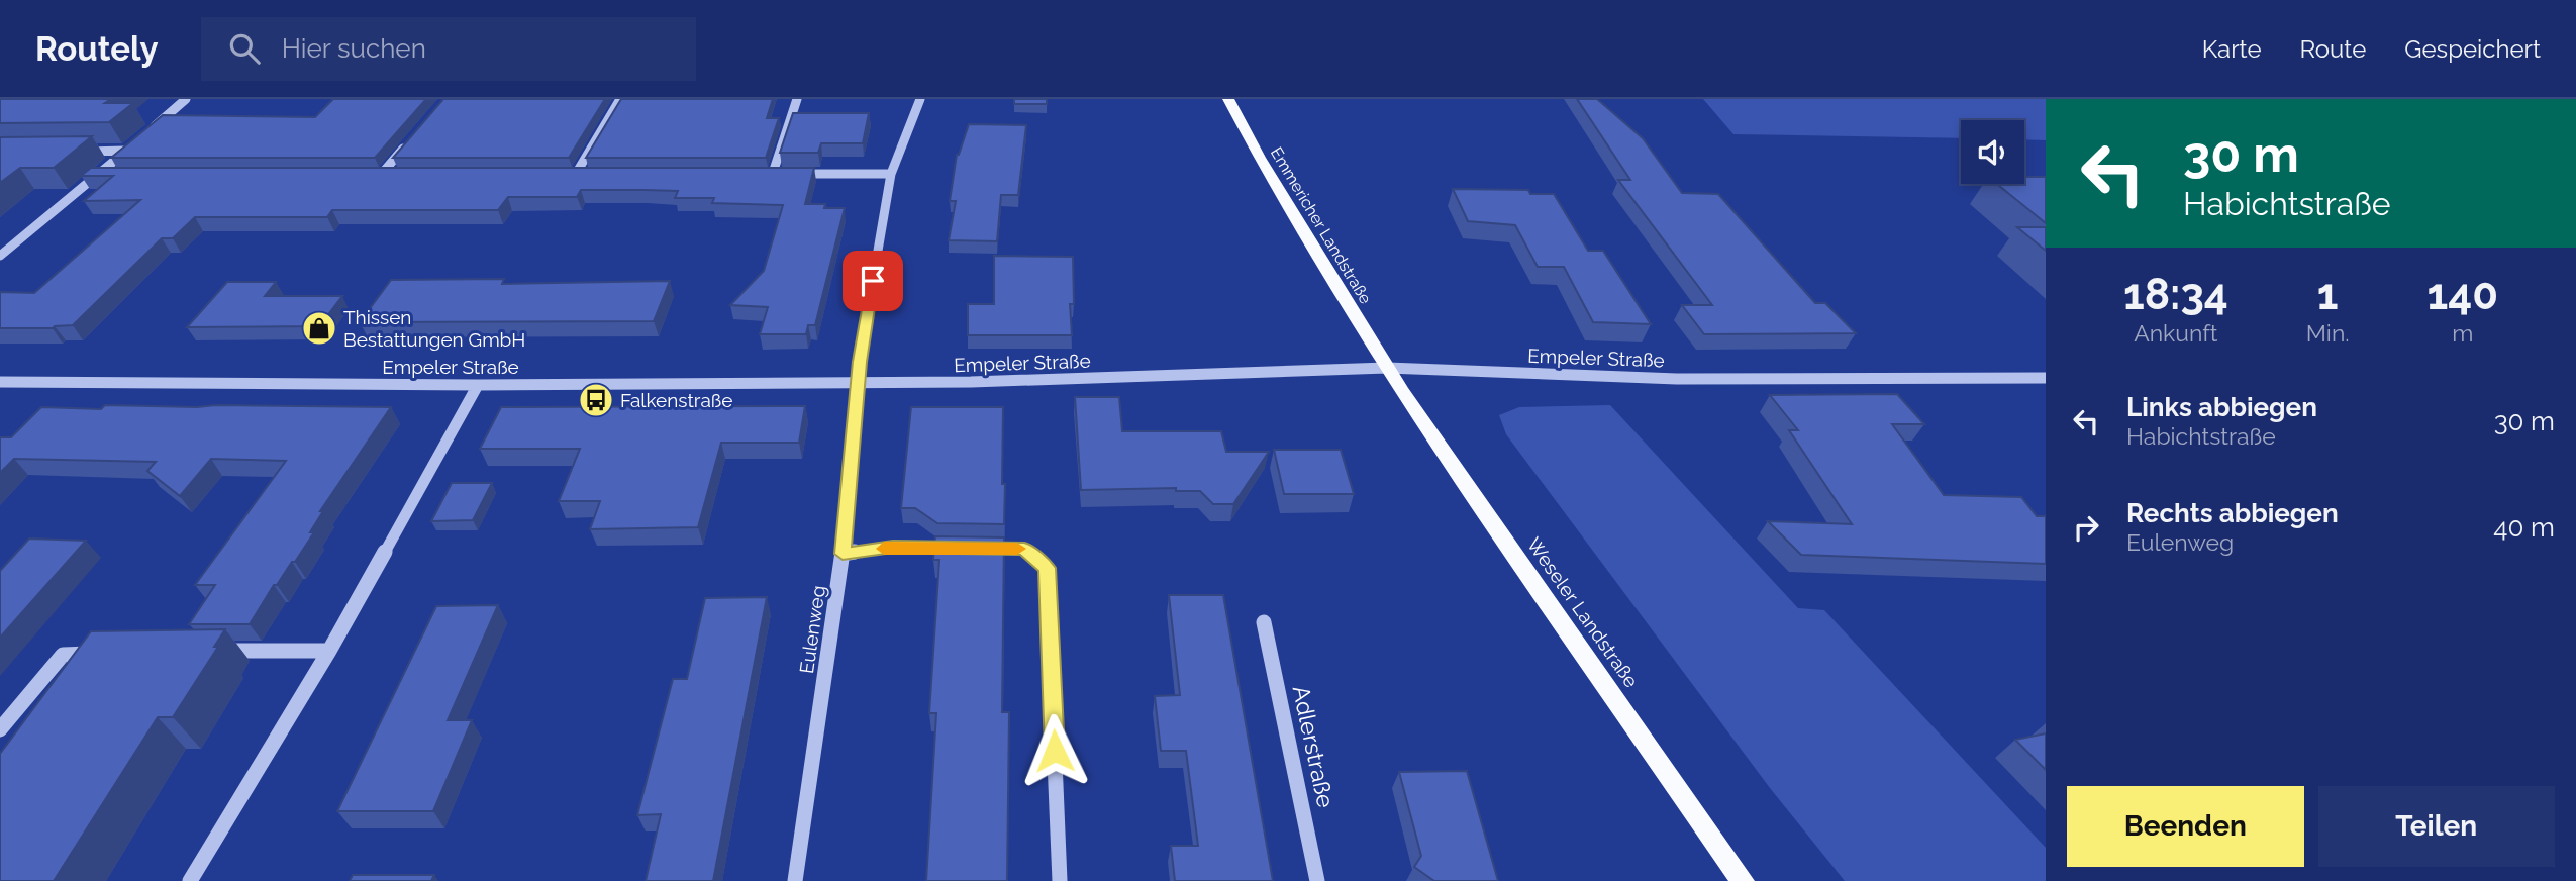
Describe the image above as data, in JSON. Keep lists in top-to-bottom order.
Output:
{
  "streets": {
    "main road": ["Emmericher Landstraße", "Weseler Landstraße"],
    "street": ["Empeler Straße", "Eulenweg", "Adlerstraße"]
  },
  "crossings": [
    ["Emmericher Landstraße", "Empeler Straße"],
    ["Emmericher Landstraße", "Weseler Landstraße"],
    ["Empeler Straße", "Weseler Landstraße"],
    ["Empeler Straße", "Eulenweg"]
  ],
  "places": {
    "shop": ["Thissen Bestattungen GmbH"],
    "bus stop": ["Falkenstraße"]
  },
  "page": {
    "header": "Routely",
    "search": "Hier suchen",
    "nav": ["Karte", "Route", "Gespeichert"],
    "turn": ["30 m", "Habichtstraße"],
    "eta": [
      "18:34",
      "Ankunft",
      "1",
      "Min.",
      "140",
      "m"
    ],
    "list": [
      {
        "name": "Links abbiegen",
        "note": "Habichtstraße",
        "value": "30 m"
      },
      {
        "name": "Rechts abbiegen",
        "note": "Eulenweg",
        "value": "40 m"
      }
    ],
    "buttons": ["Beenden", "Teilen"]
  }
}
